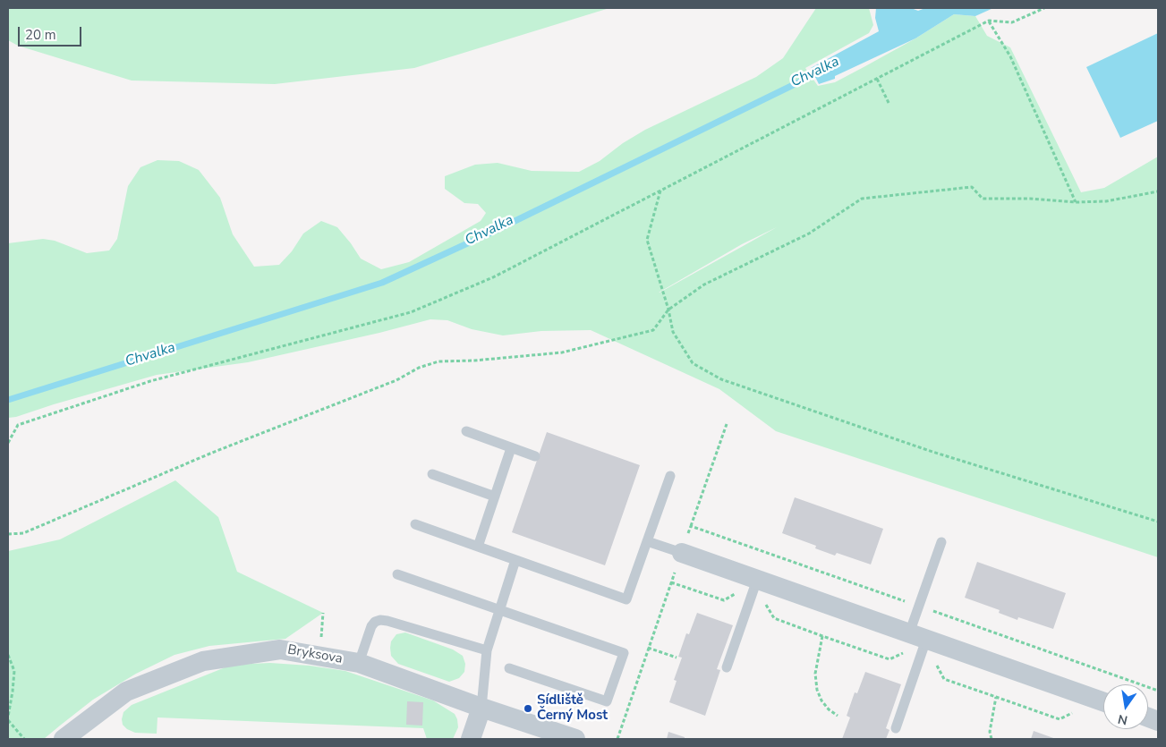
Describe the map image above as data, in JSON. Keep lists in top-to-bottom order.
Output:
{
  "streets": {
    "street": ["Bryksova"]
  },
  "water": ["Chvalka"],
  "places": ["Sídliště Černý Most"],
  "scale_bar": "20 m",
  "north": "bottom"
}
